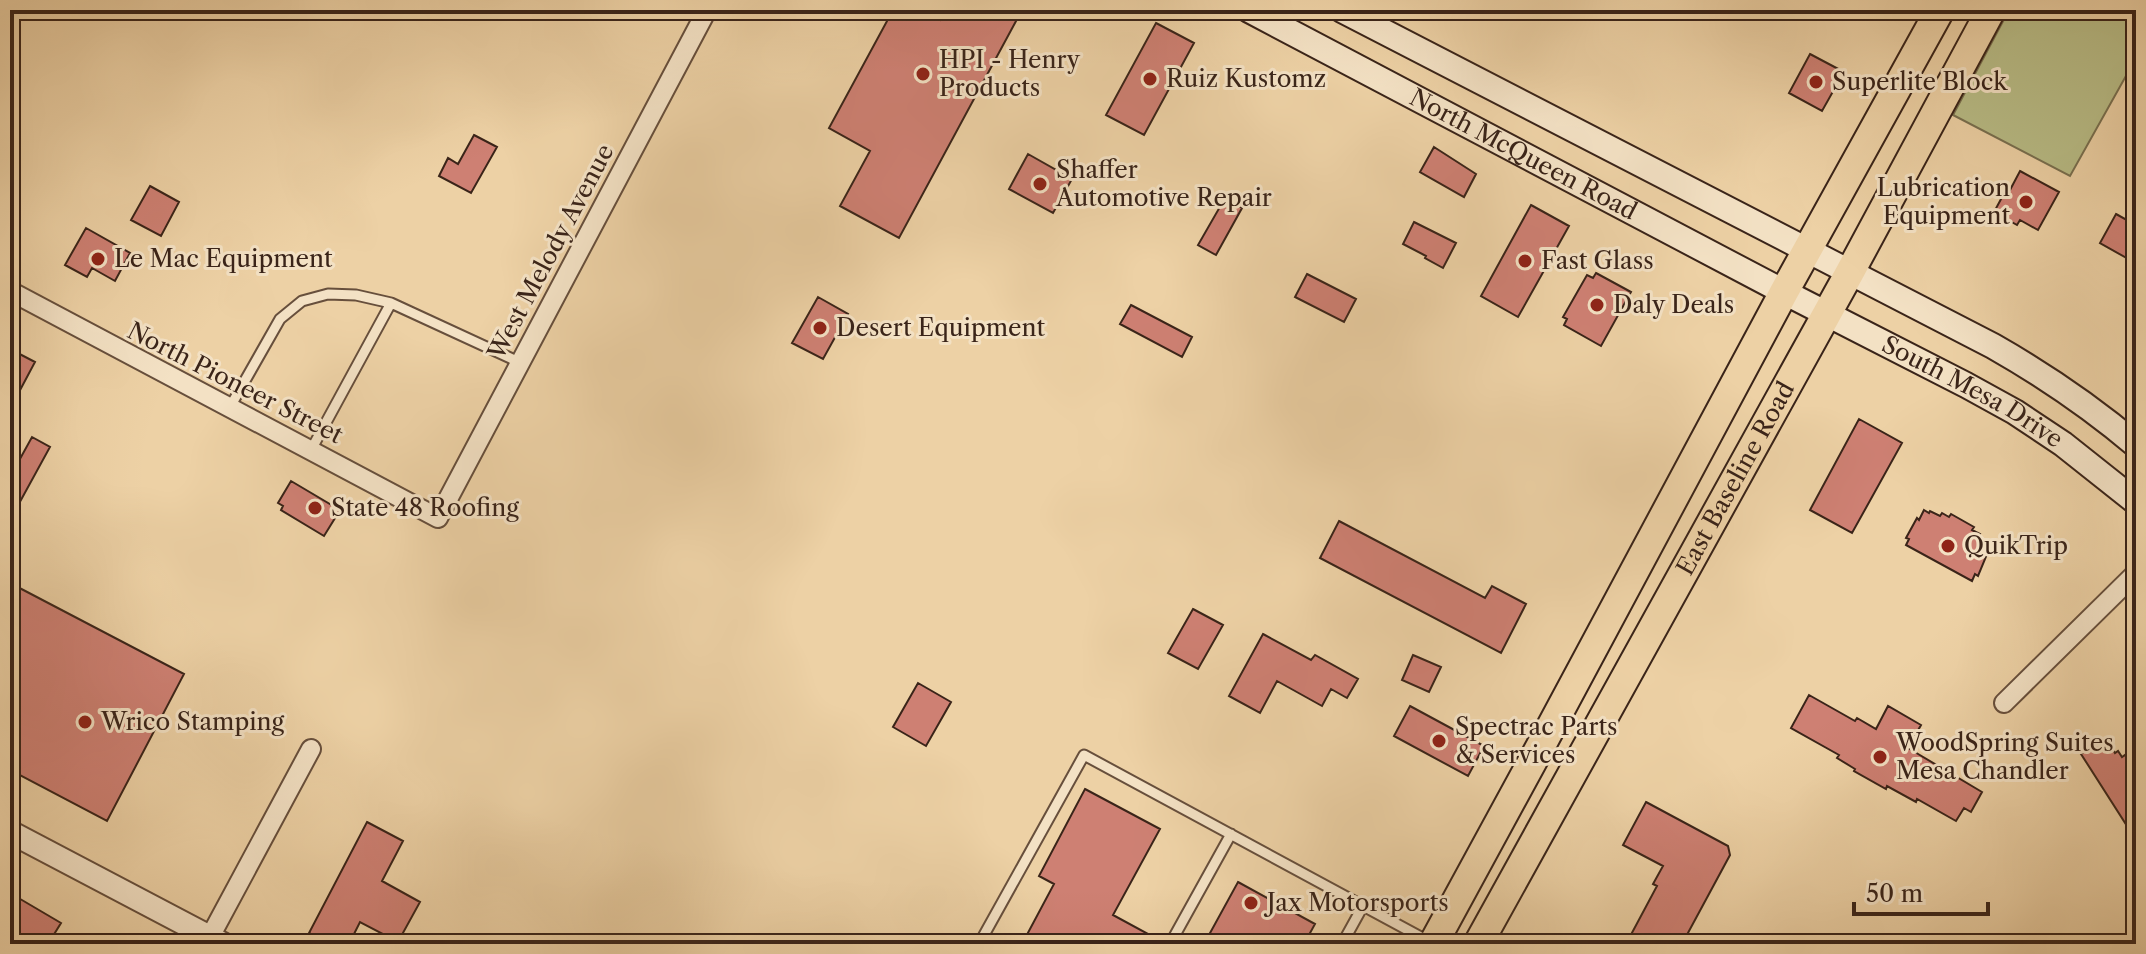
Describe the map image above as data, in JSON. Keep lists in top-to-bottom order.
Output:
{
  "streets": {
    "main road": ["North McQueen Road", "South Mesa Drive", "East Baseline Road"],
    "street": ["West Melody Avenue", "North Pioneer Street"]
  },
  "crossings": [
    ["North McQueen Road", "South Mesa Drive"],
    ["North McQueen Road", "East Baseline Road"],
    ["West Melody Avenue", "North Pioneer Street"],
    ["South Mesa Drive", "East Baseline Road"]
  ],
  "places": [
    "HPI - Henry Products",
    "Ruiz Kustomz",
    "Superlite Block",
    "Shaffer Automotive Repair",
    "Lubrication Equipment",
    "Le Mac Equipment",
    "Fast Glass",
    "Daly Deals",
    "Desert Equipment",
    "State 48 Roofing",
    "QuikTrip",
    "Wrico Stamping",
    "Spectrac Parts & Services",
    "WoodSpring Suites Mesa Chandler",
    "Jax Motorsports"
  ],
  "scale_bar": "50 m"
}
